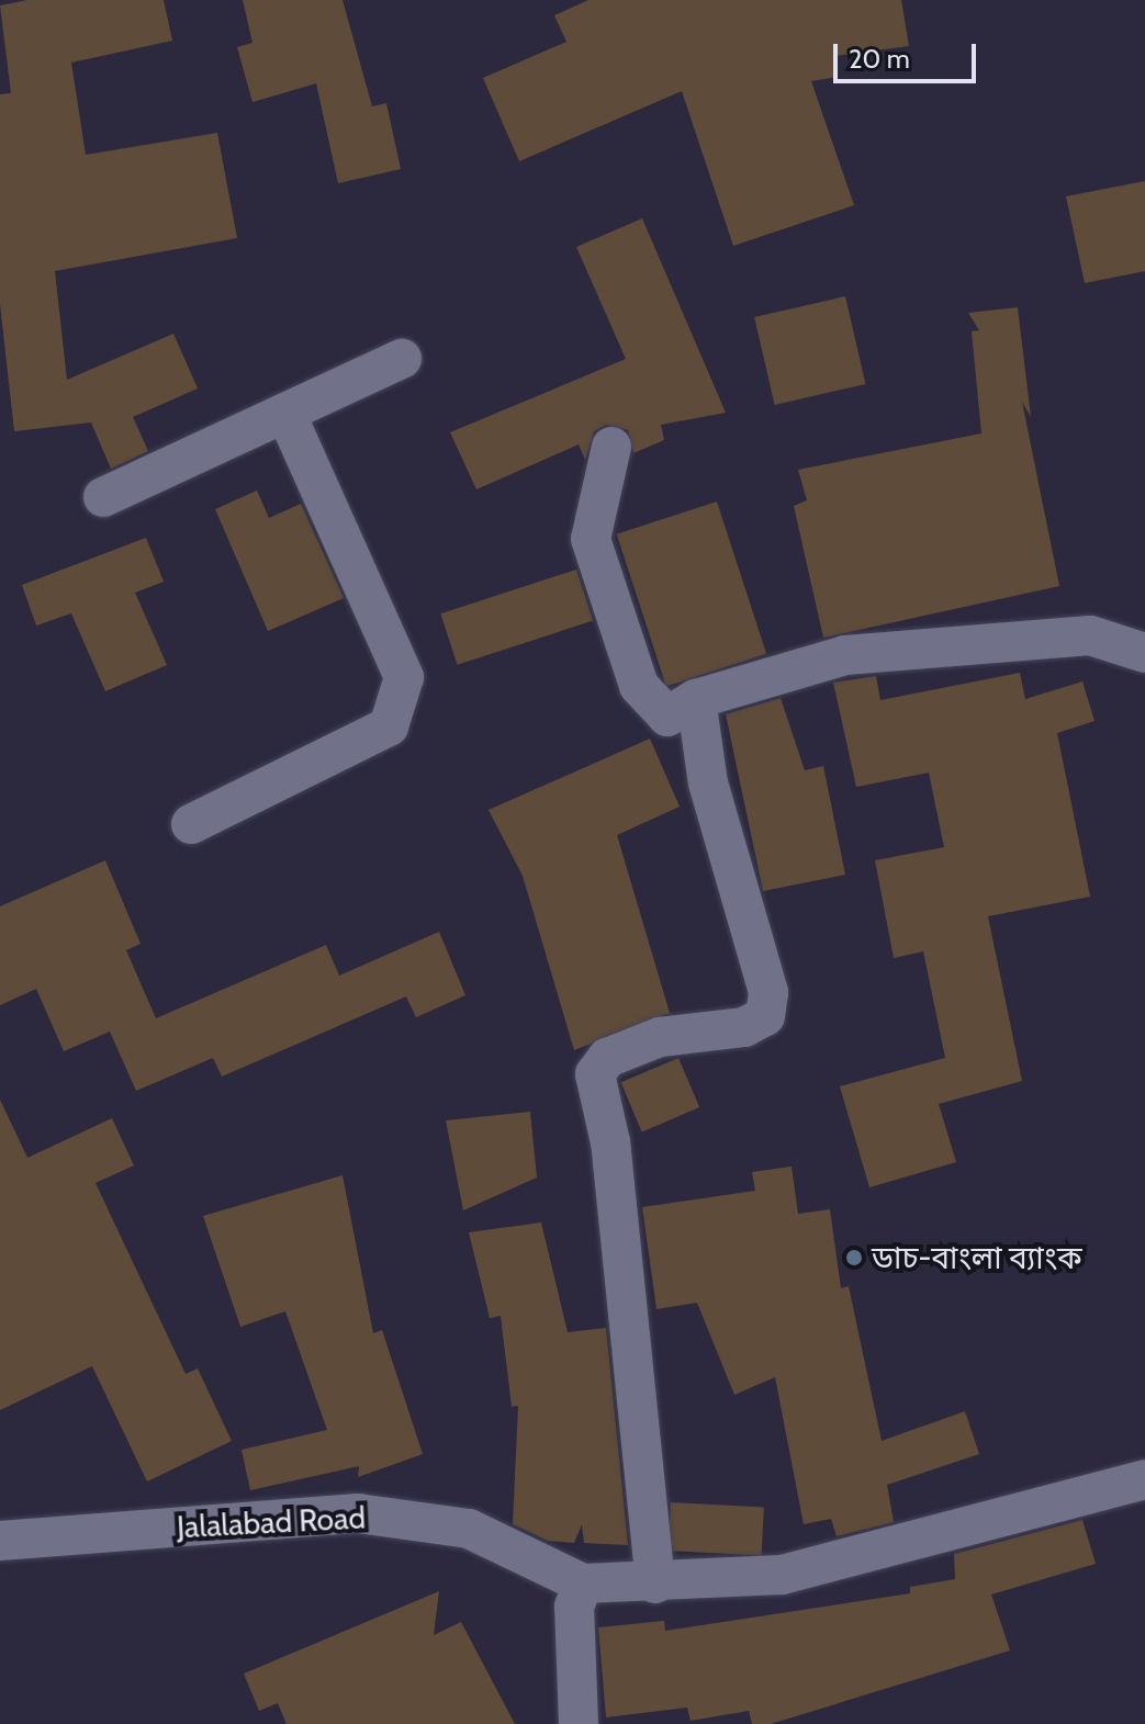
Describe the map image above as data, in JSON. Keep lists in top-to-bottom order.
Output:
{
  "streets": {
    "street": ["Jalalabad Road"]
  },
  "places": ["ডাচ-বাংলা ব্যাংক"],
  "scale_bar": "20 m"
}
